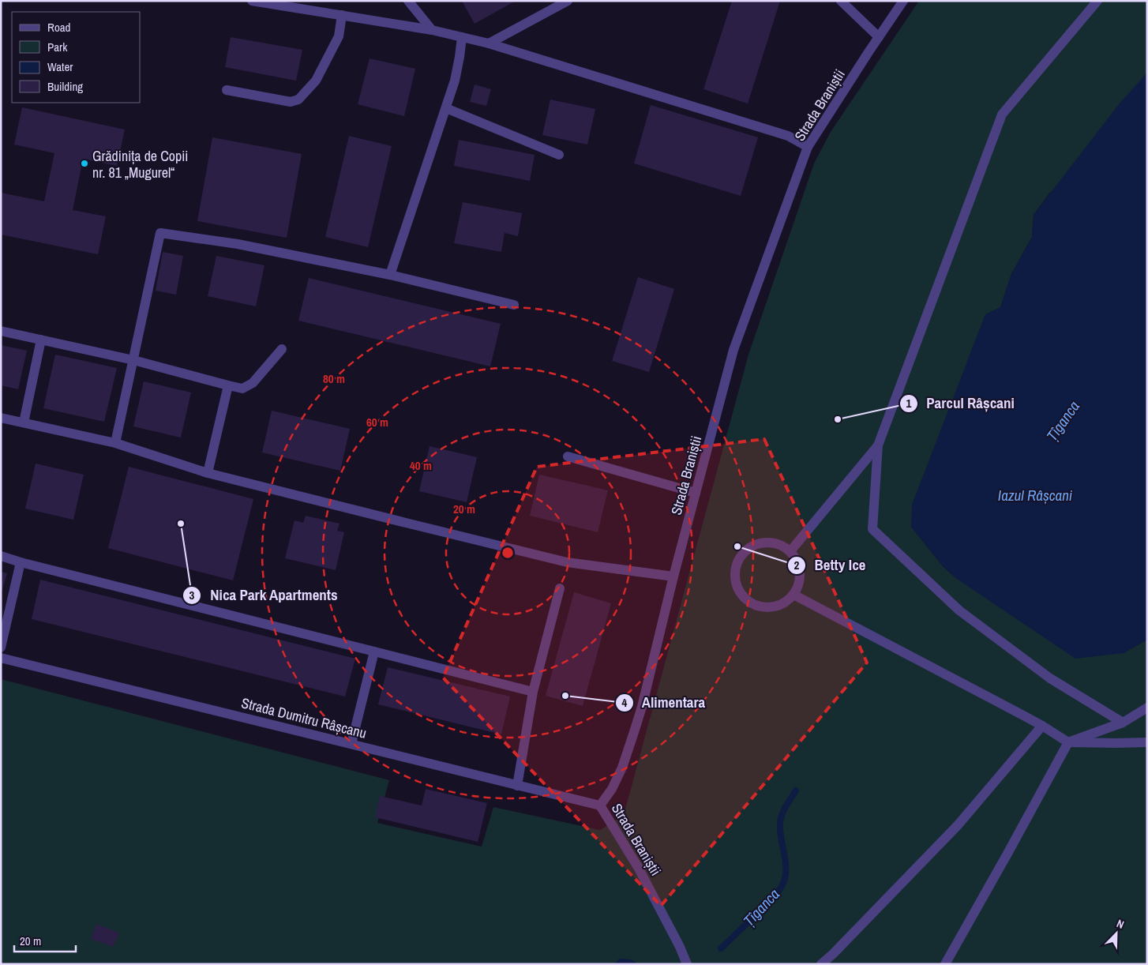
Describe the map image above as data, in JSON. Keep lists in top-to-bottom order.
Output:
{
  "streets": {
    "street": ["Strada Braniștii", "Strada Dumitru Râșcanu"]
  },
  "crossings": [
    ["Strada Braniștii", "Strada Dumitru Râșcanu"]
  ],
  "water": ["Țîganca", "Iazul Râșcani"],
  "places": [
    "Grădinița de Copii nr. 81 „Mugurel“",
    "Parcul Râșcani",
    "Nica Park Apartments",
    "Betty Ice",
    "Alimentara"
  ],
  "legend": [
    "Road",
    "Park",
    "Water",
    "Building"
  ],
  "scale_bar": "20 m",
  "north": "top right",
  "rings": [
    "80 m",
    "60 m",
    "40 m",
    "20 m"
  ]
}
